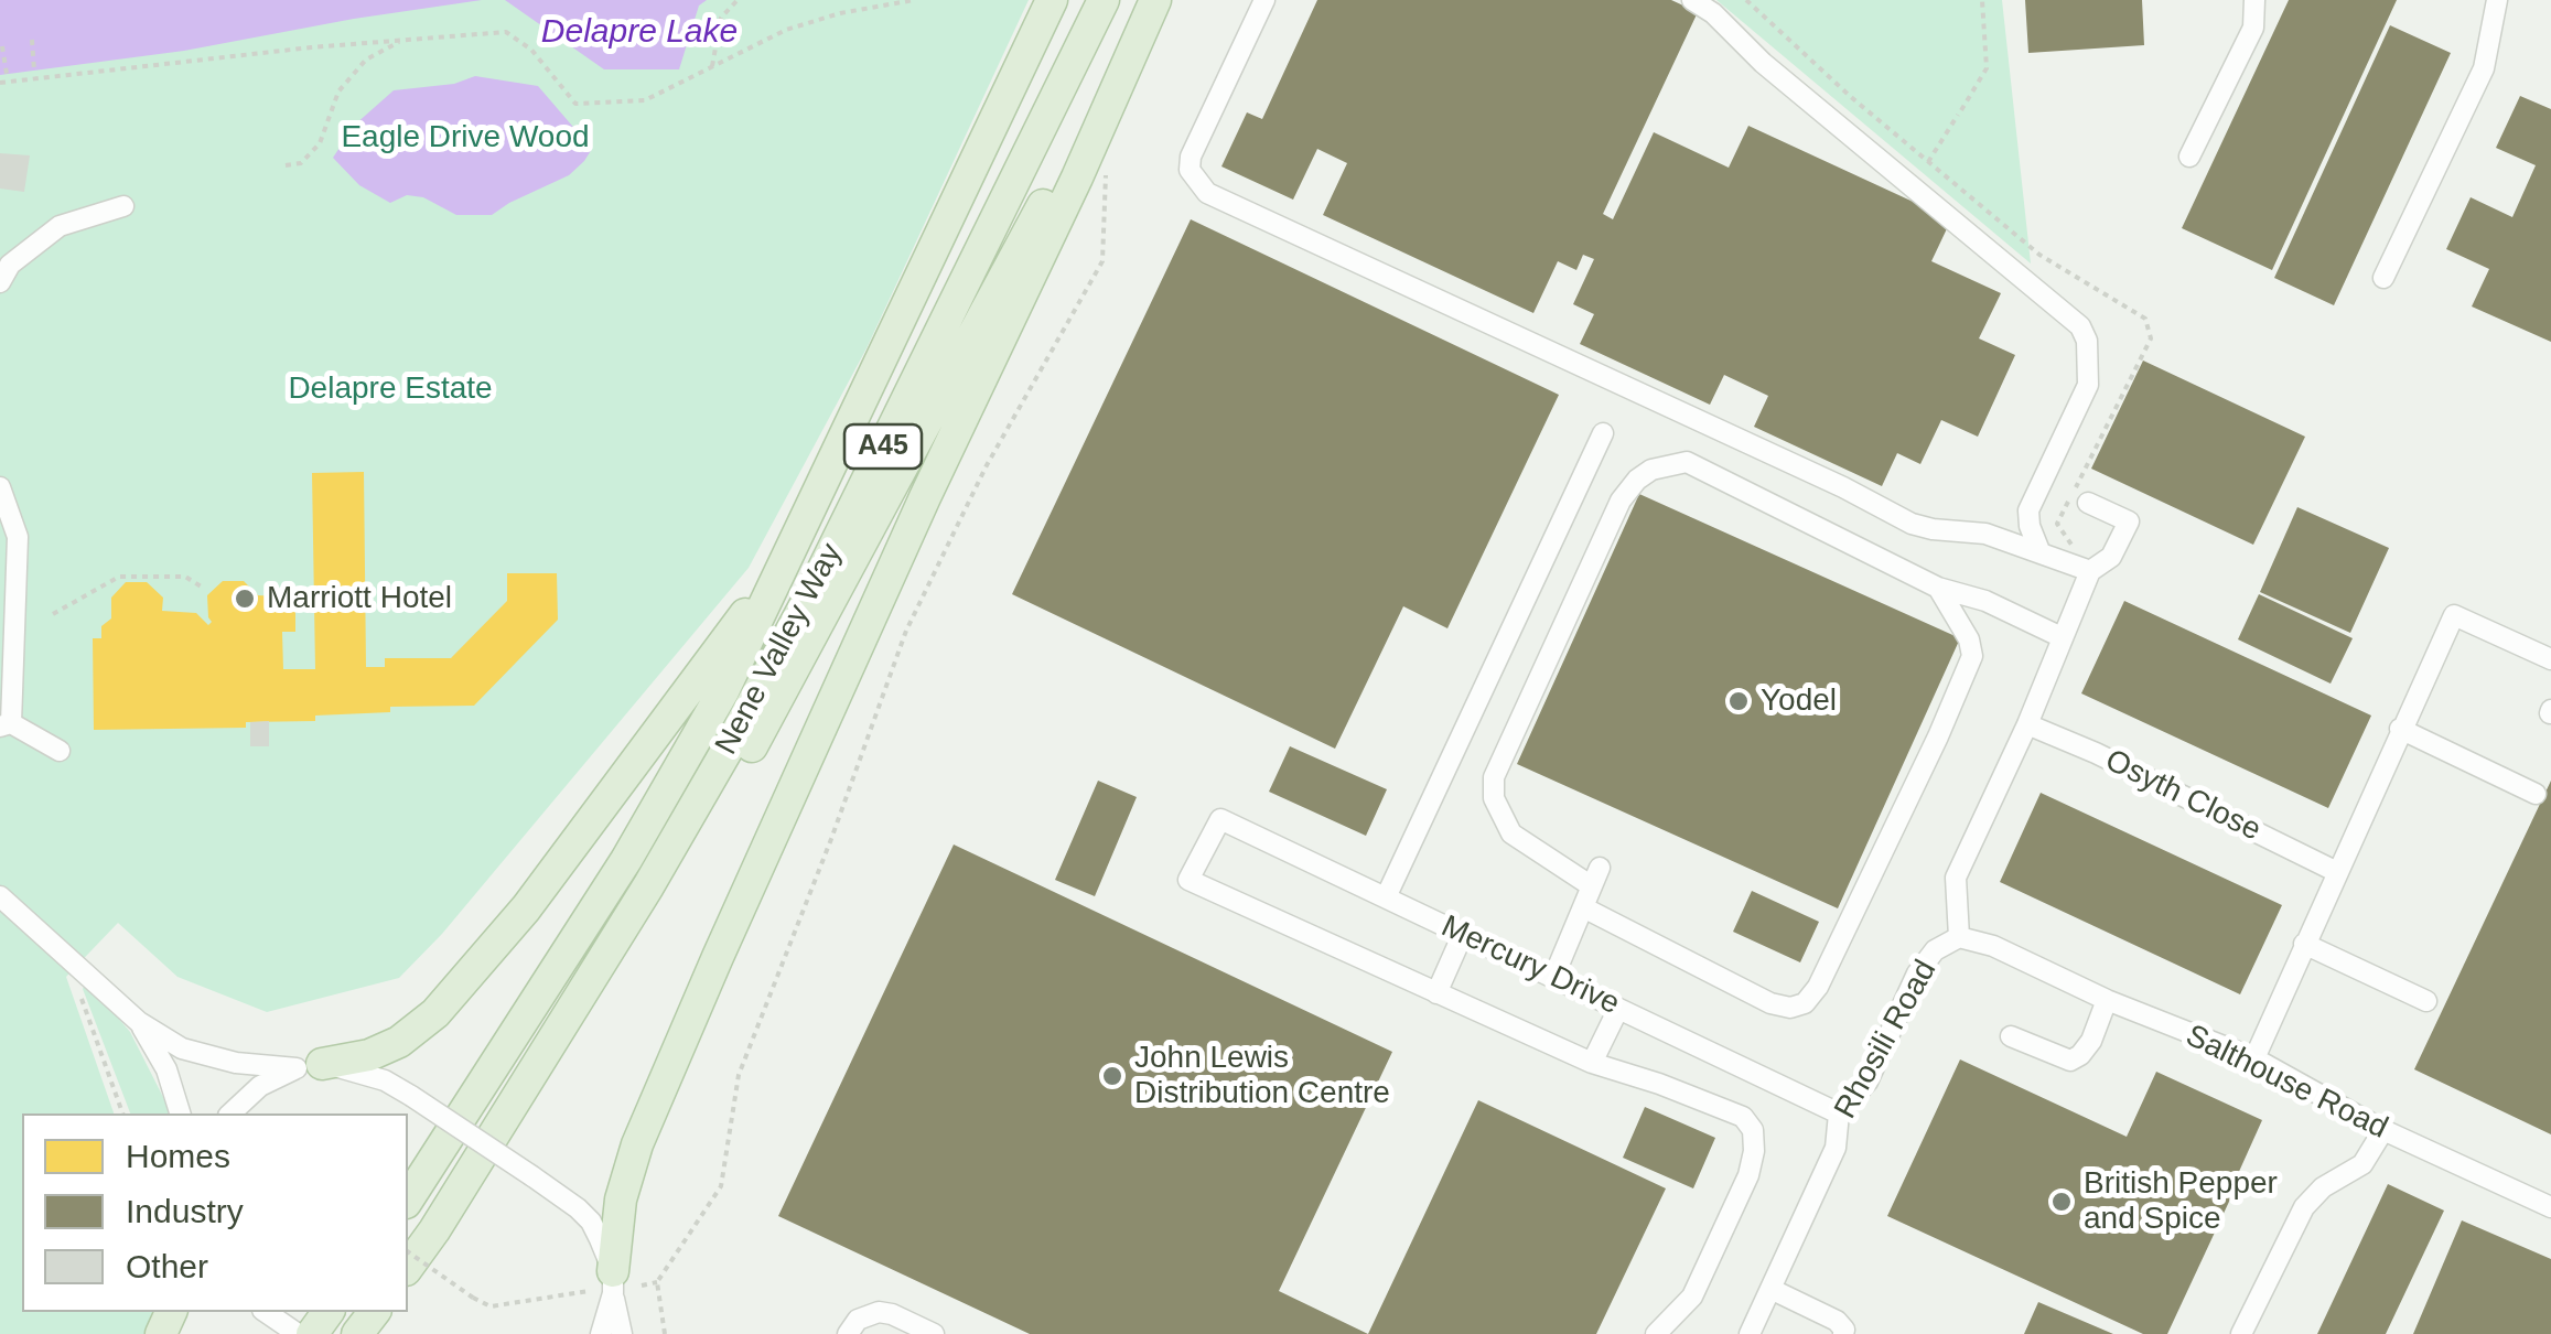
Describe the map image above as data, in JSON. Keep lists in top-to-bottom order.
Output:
{
  "streets": {
    "highway": ["A45", "Nene Valley Way"],
    "street": [
      "Osyth Close",
      "Mercury Drive",
      "Rhosili Road",
      "Salthouse Road"
    ]
  },
  "crossings": [
    ["Osyth Close", "Rhosili Road"],
    ["Mercury Drive", "Rhosili Road"],
    ["Rhosili Road", "Salthouse Road"]
  ],
  "water": ["Delapre Lake"],
  "parks": ["Eagle Drive Wood", "Delapre Estate"],
  "places": [
    "Marriott Hotel",
    "Yodel",
    "John Lewis Distribution Centre",
    "British Pepper and Spice"
  ],
  "legend": ["Homes", "Industry", "Other"]
}
